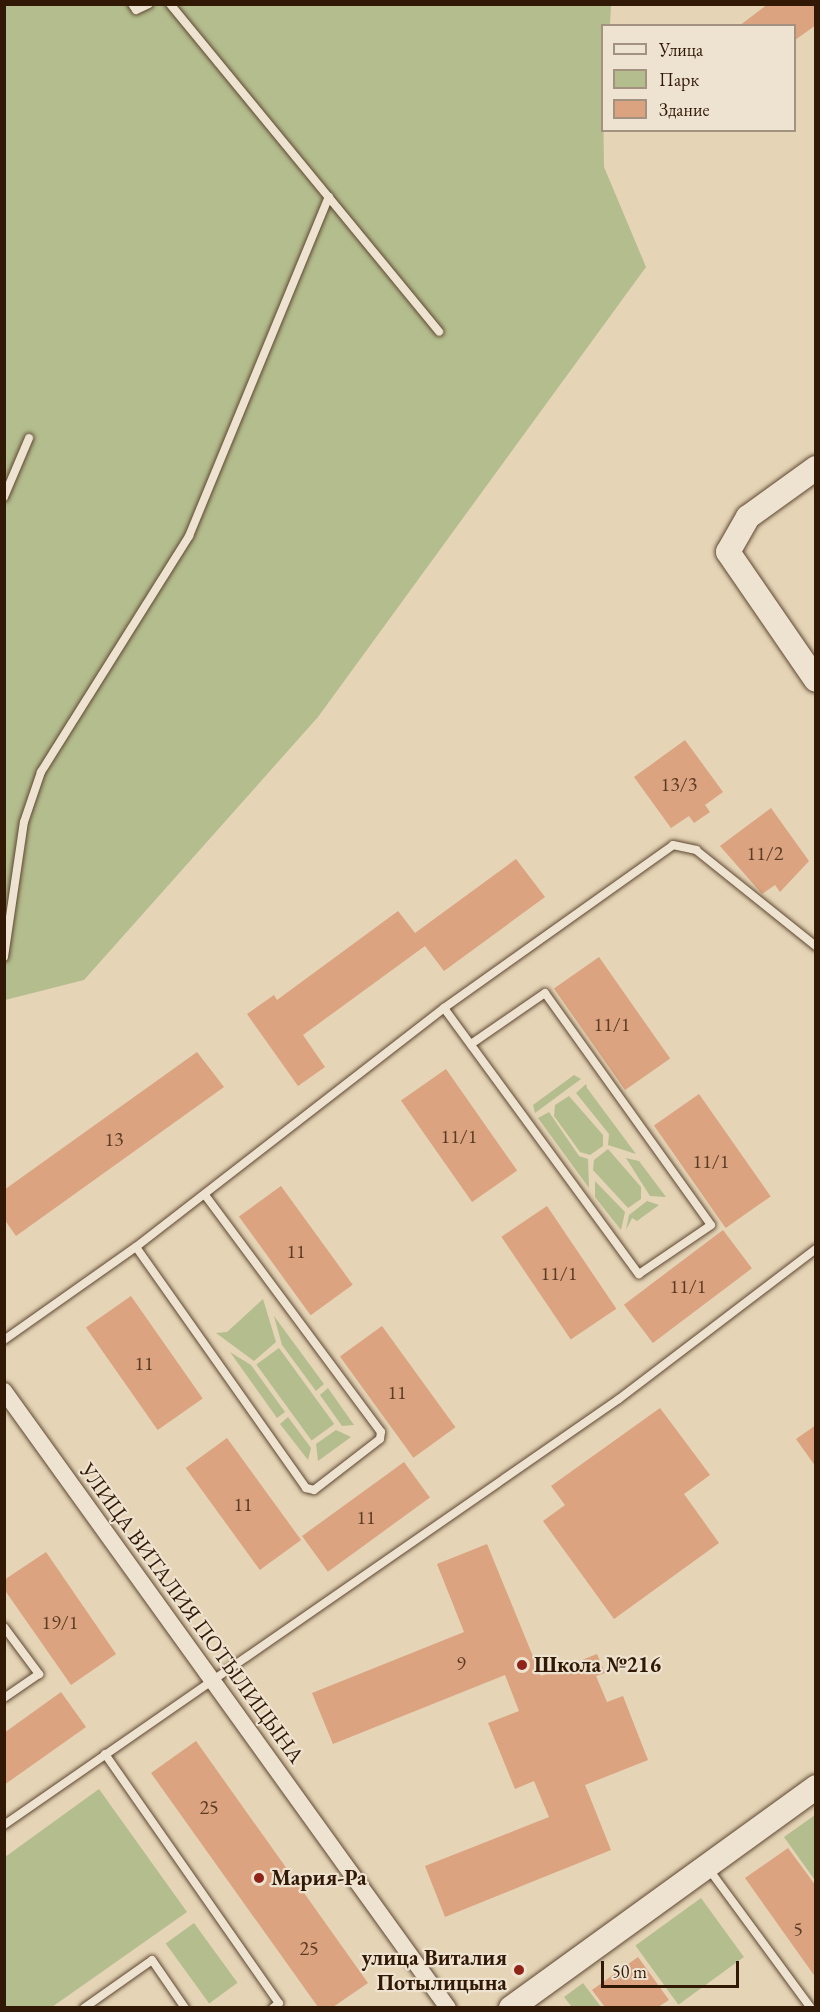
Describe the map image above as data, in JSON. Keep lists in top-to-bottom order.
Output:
{
  "streets": {
    "street": ["УЛИЦА ВИТАЛИЯ ПОТЫЛИЦЫНА"]
  },
  "places": ["Школа №216", "Мария-Ра", "улица Виталия Потылицына"],
  "house_numbers": [
    "13/3",
    "11/2",
    "11/1",
    "11/1",
    "13",
    "11/1",
    "11",
    "11/1",
    "11/1",
    "11",
    "11",
    "11",
    "11",
    "19/1",
    "9",
    "25",
    "5",
    "25"
  ],
  "legend": ["Улица", "Парк", "Здание"],
  "scale_bar": "50 m"
}
